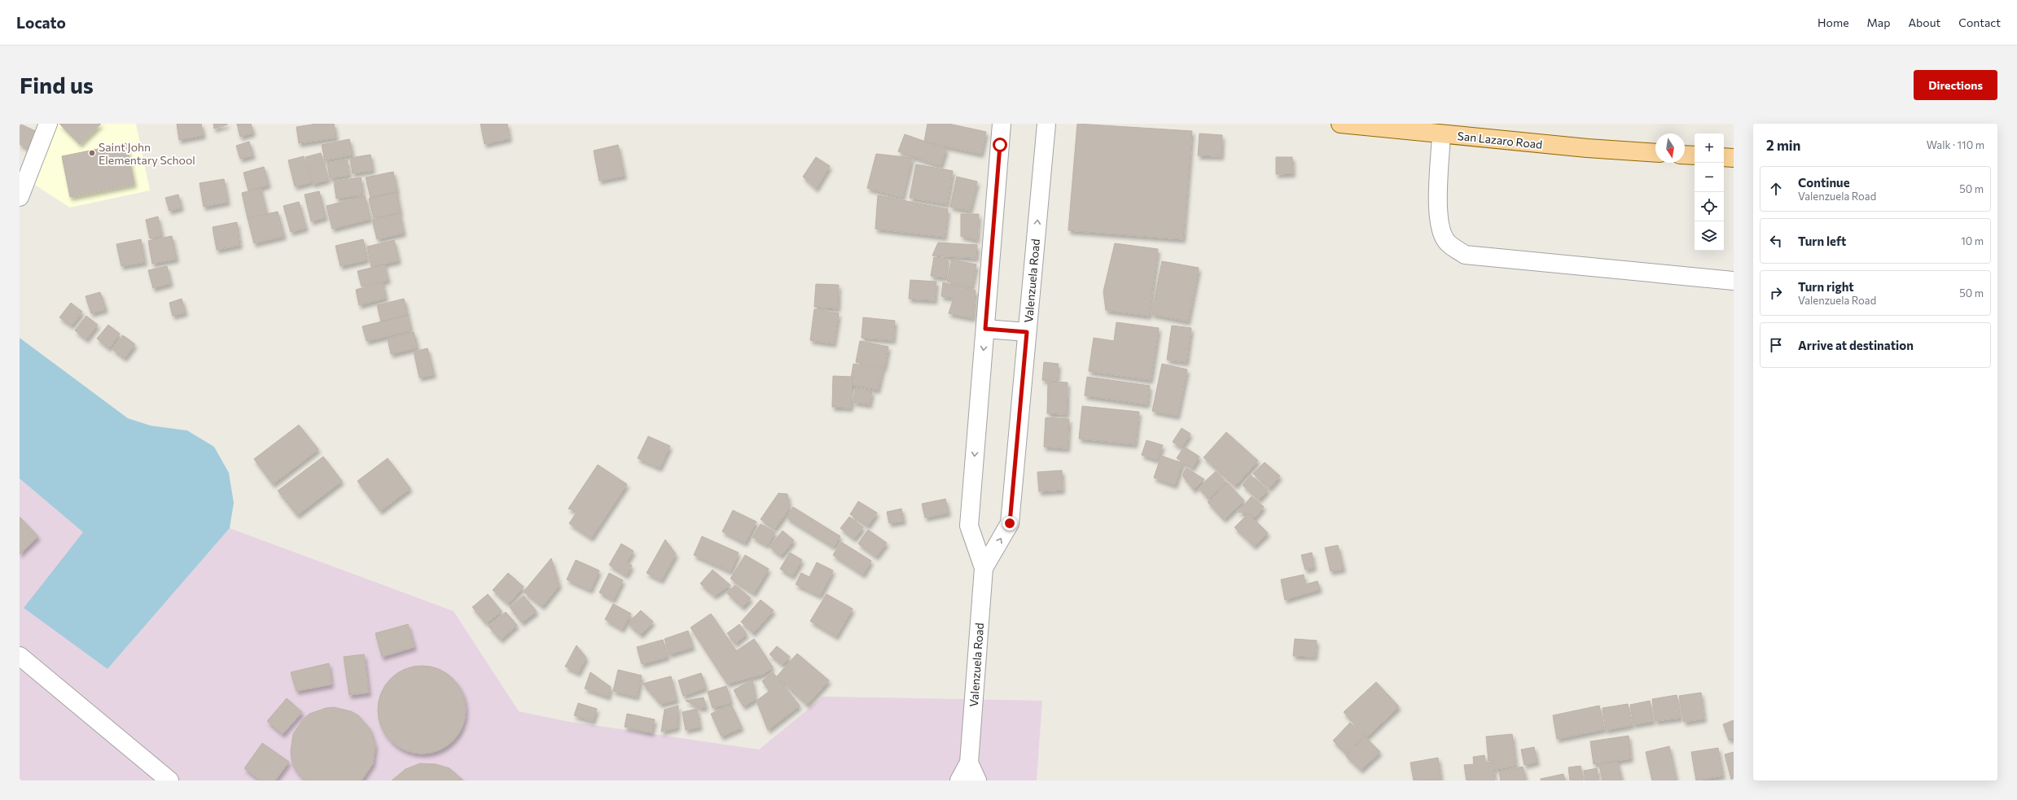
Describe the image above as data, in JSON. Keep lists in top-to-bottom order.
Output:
{
  "streets": {
    "main road": ["San Lazaro Road"],
    "street": ["Valenzuela Road"]
  },
  "places": ["Saint John Elementary School"],
  "north": "bottom",
  "page": {
    "header": "Locato",
    "nav": [
      "Home",
      "Map",
      "About",
      "Contact"
    ],
    "buttons": "Directions",
    "title": "Find us",
    "heading": ["2 min", "Walk · 110 m"],
    "map_buttons": ["+", "−"],
    "list": [
      ["Continue", "Valenzuela Road", "50 m"],
      ["Turn left", "10 m"],
      ["Turn right", "Valenzuela Road", "50 m"],
      "Arrive at destination"
    ]
  }
}
